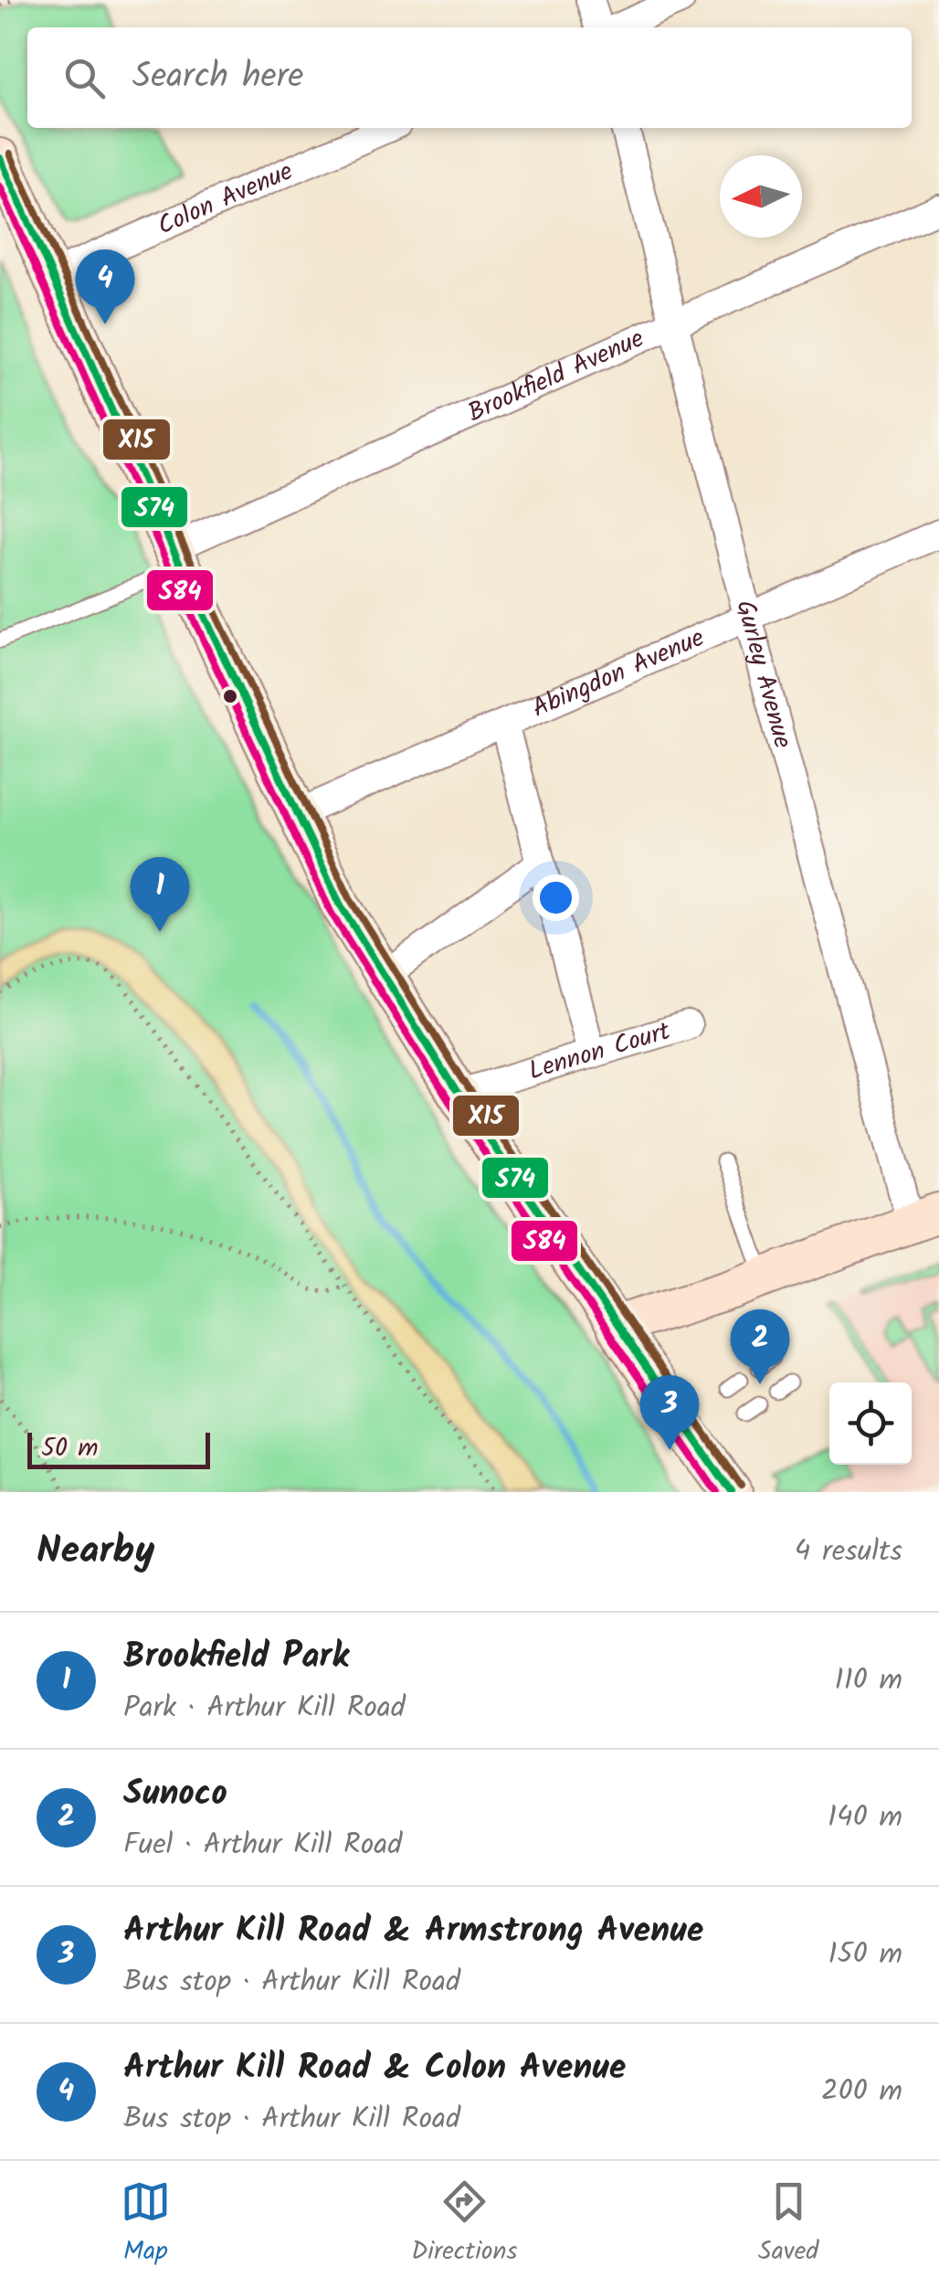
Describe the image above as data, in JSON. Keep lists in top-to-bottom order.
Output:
{
  "streets": {
    "street": [
      "Colon Avenue",
      "Brookfield Avenue",
      "Gurley Avenue",
      "Abingdon Avenue",
      "Lennon Court"
    ]
  },
  "crossings": [
    ["Brookfield Avenue", "Gurley Avenue"],
    ["Gurley Avenue", "Abingdon Avenue"]
  ],
  "lines": ["transit line X15", "transit line S74", "transit line S84"],
  "scale_bar": "50 m",
  "north": "left",
  "page": {
    "search": "Search here",
    "pins": [
      "4",
      "1",
      "2",
      "3"
    ],
    "scale": "50 m",
    "heading": ["Nearby", "4 results"],
    "list": [
      {
        "mark": "1",
        "name": "Brookfield Park",
        "note": "Park · Arthur Kill Road",
        "value": "110 m"
      },
      {
        "mark": "2",
        "name": "Sunoco",
        "note": "Fuel · Arthur Kill Road",
        "value": "140 m"
      },
      {
        "mark": "3",
        "name": "Arthur Kill Road & Armstrong Avenue",
        "note": "Bus stop · Arthur Kill Road",
        "value": "150 m"
      },
      {
        "mark": "4",
        "name": "Arthur Kill Road & Colon Avenue",
        "note": "Bus stop · Arthur Kill Road",
        "value": "200 m"
      }
    ],
    "nav": ["Map", "Directions", "Saved"]
  }
}
